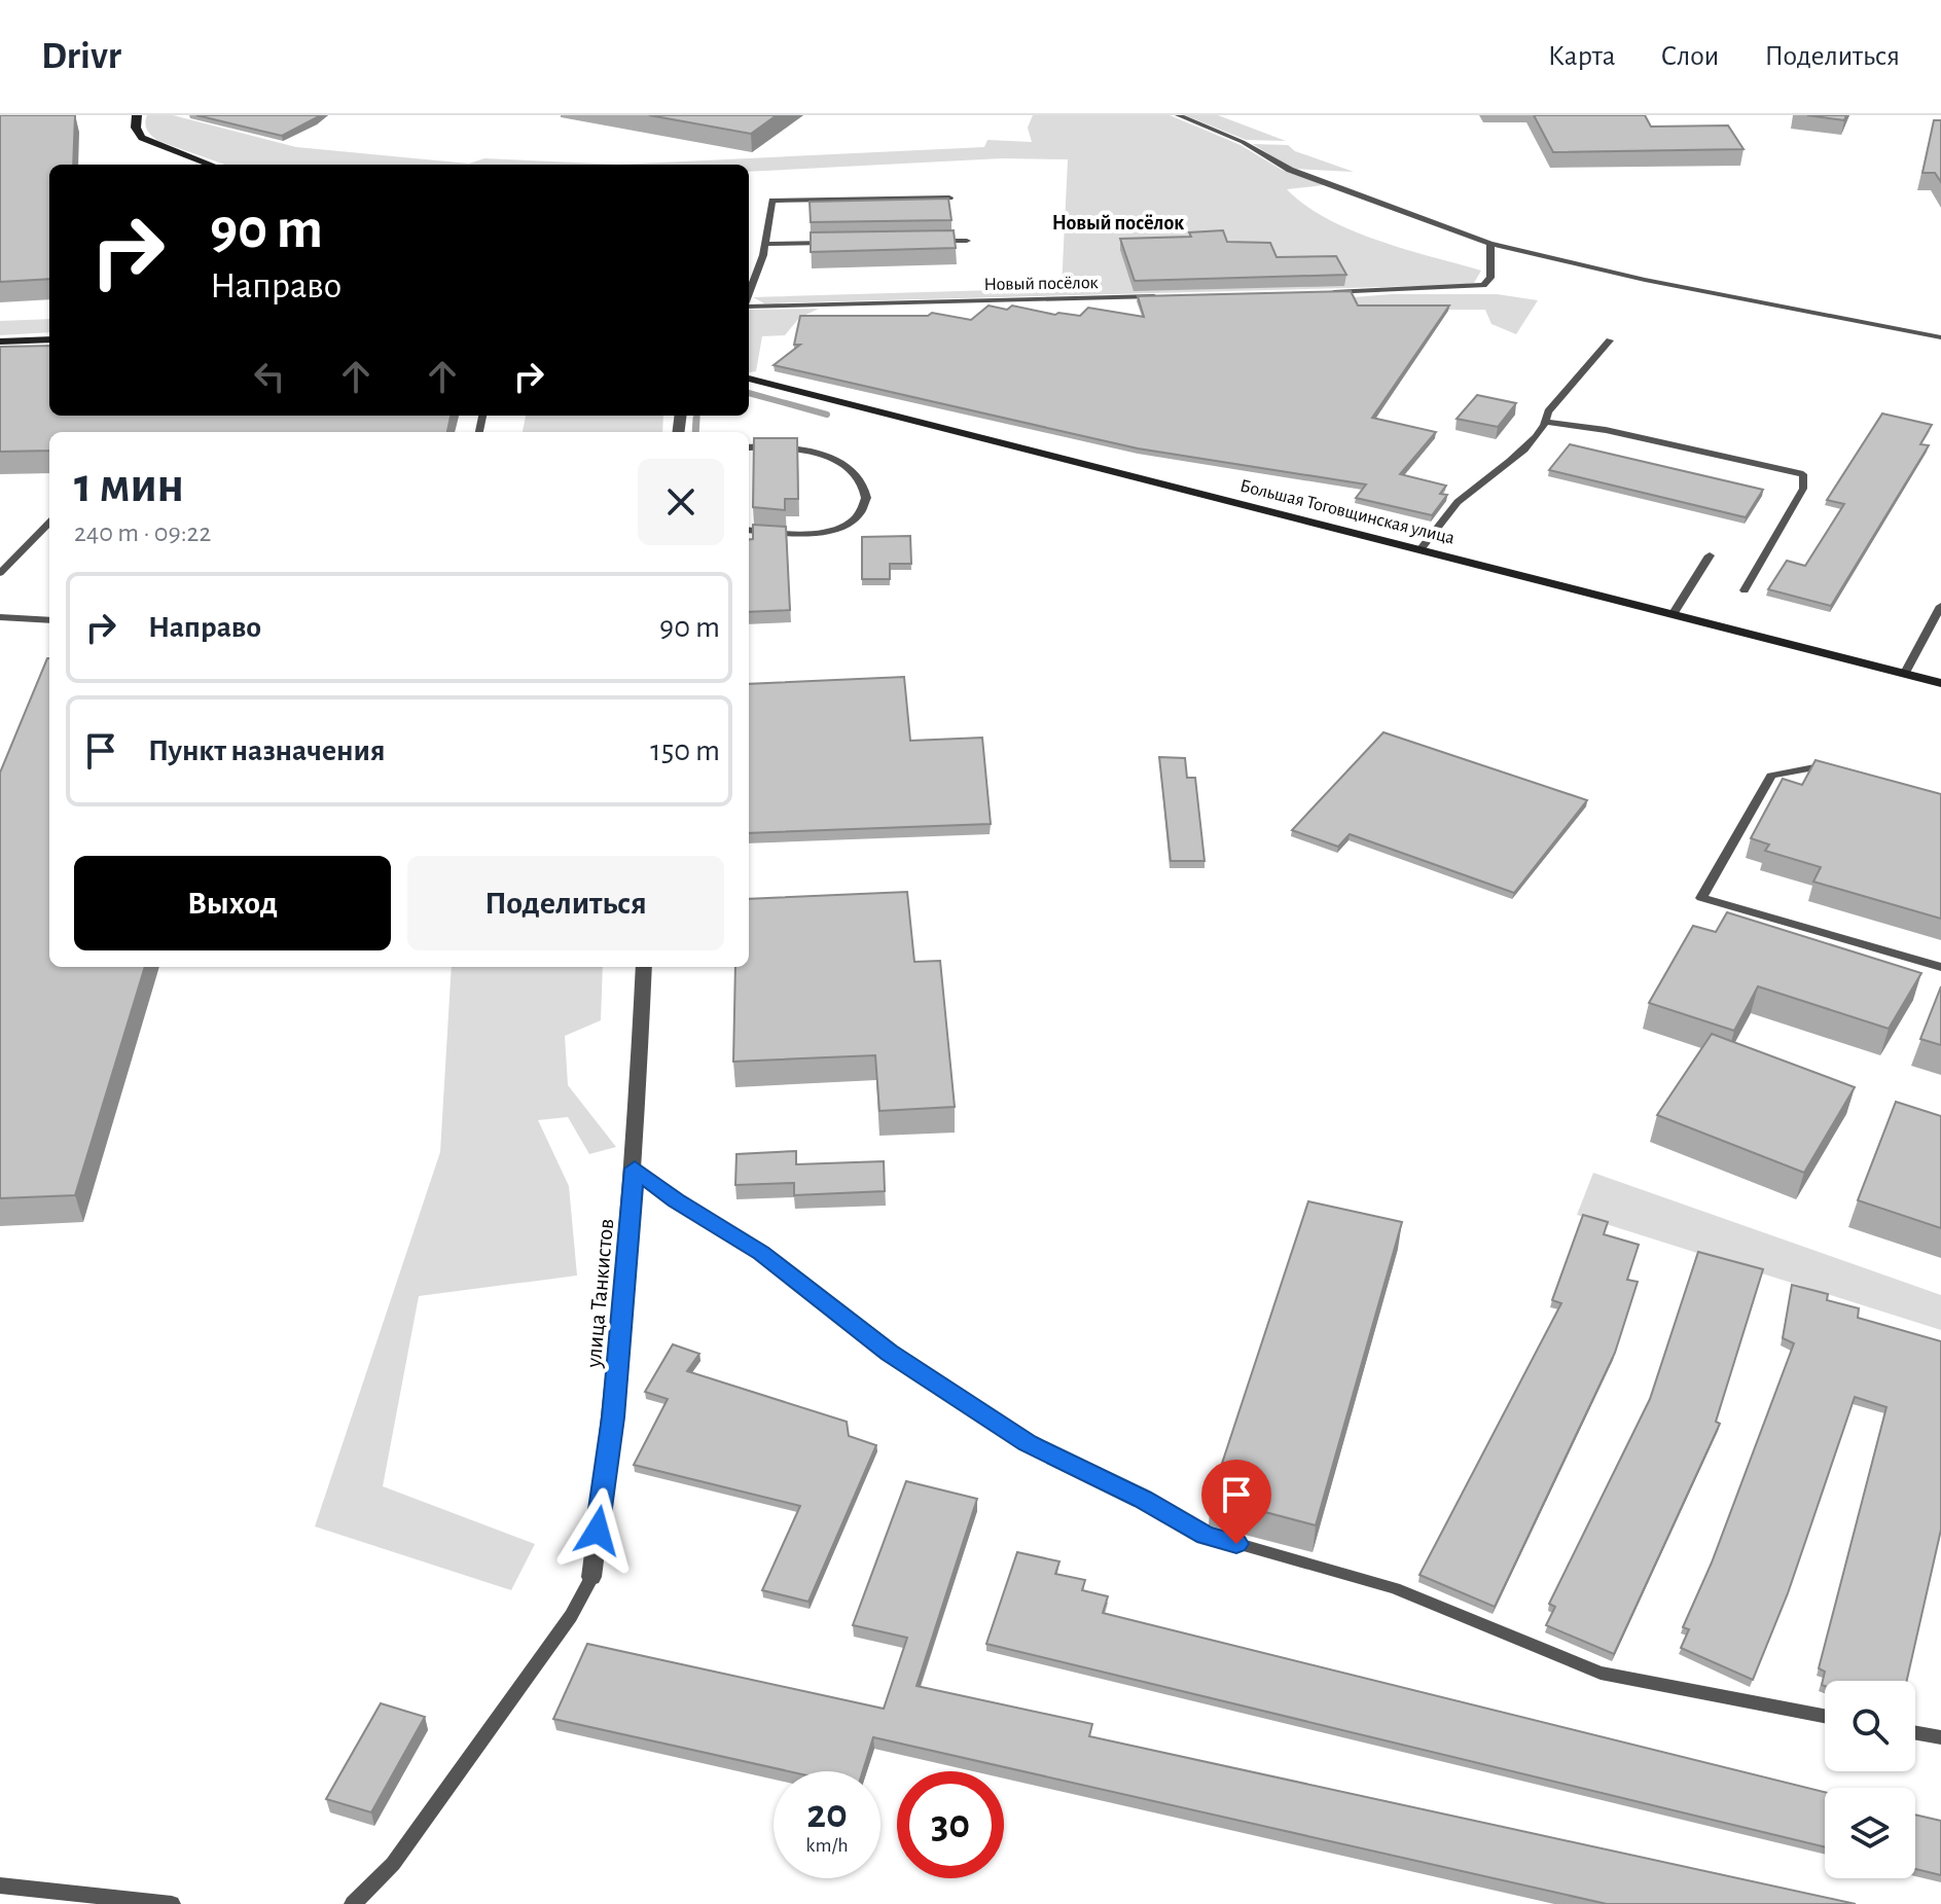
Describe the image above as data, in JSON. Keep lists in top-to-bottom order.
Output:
{
  "streets": {
    "street": ["Большая Тоговщинская улица", "улица Танкистов"],
    "lane": ["Новый посёлок"]
  },
  "districts": ["Новый посёлок"],
  "page": {
    "header": "Drivr",
    "nav": ["Карта", "Слои", "Поделиться"],
    "turn": ["90 m", "Направо"],
    "heading": ["1 мин", "240 m · 09:22"],
    "list": [
      {
        "name": "Направо",
        "value": "90 m"
      },
      {
        "name": "Пункт назначения",
        "value": "150 m"
      }
    ],
    "buttons": ["Выход", "Поделиться"],
    "speed": "20 km/h",
    "limit": "30"
  }
}
